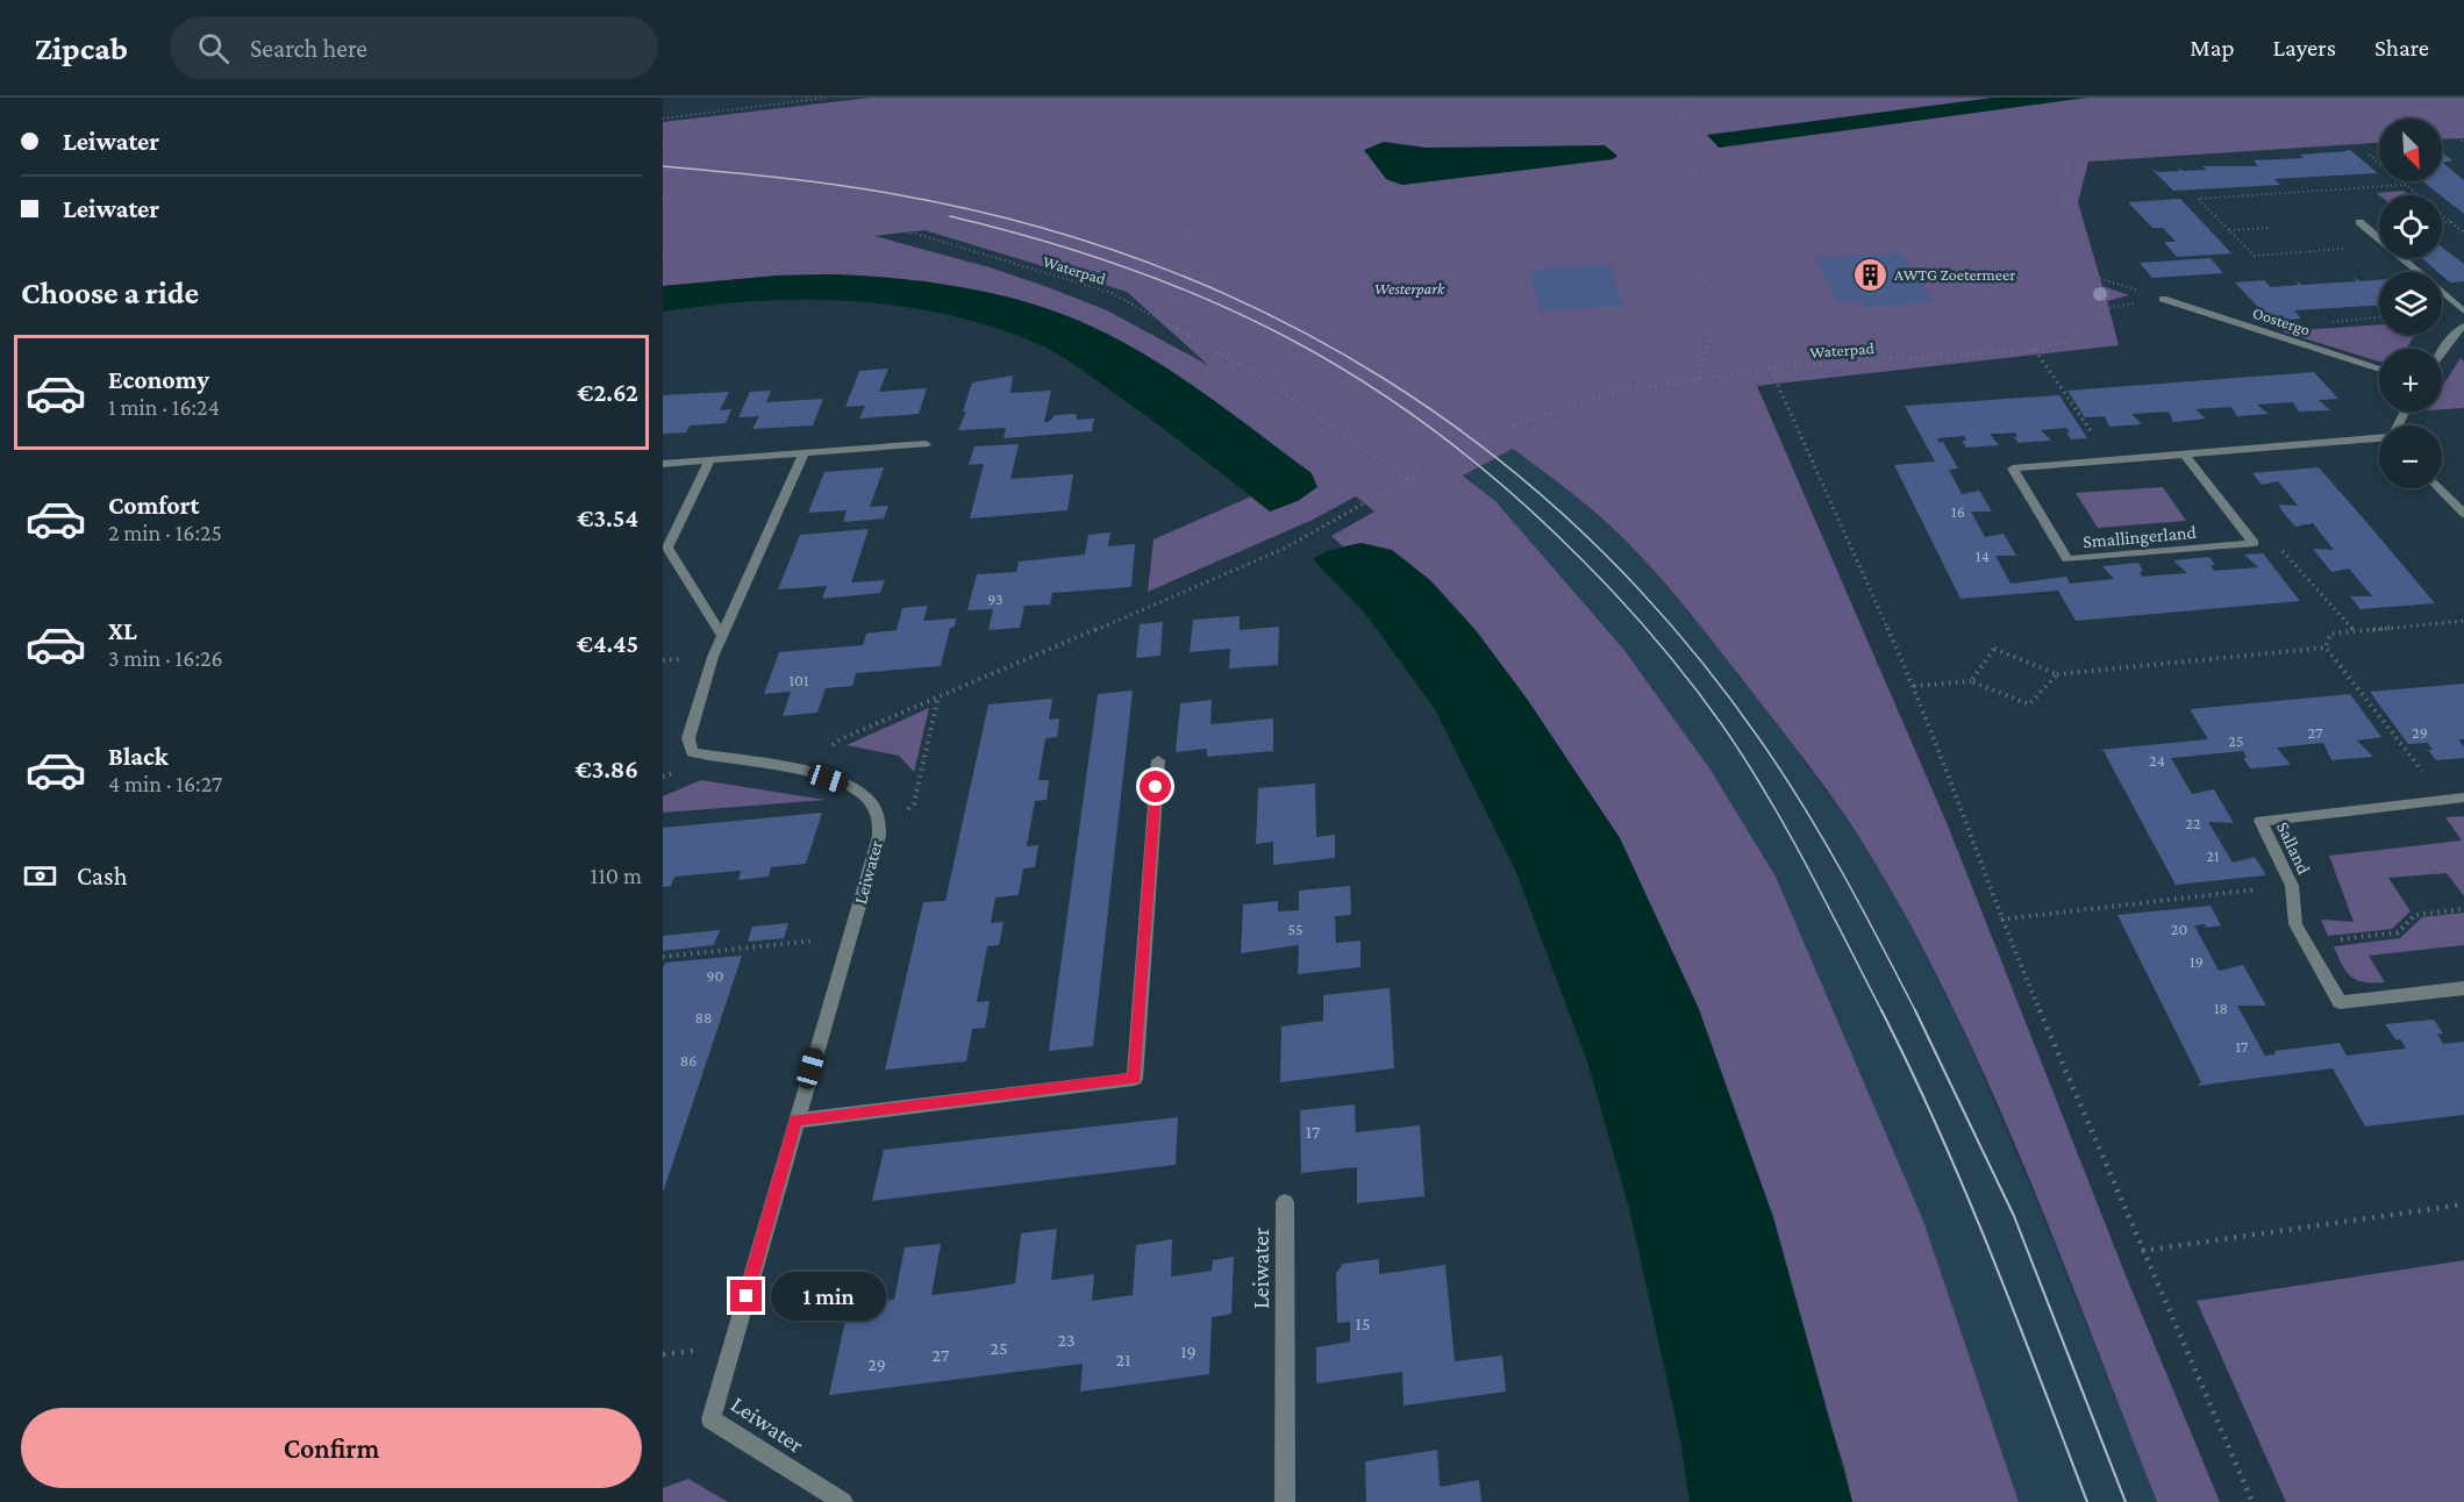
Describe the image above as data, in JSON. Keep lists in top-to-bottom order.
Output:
{
  "streets": {
    "street": [
      "Oostergo",
      "Smallingerland",
      "Salland",
      "Leiwater"
    ],
    "path": ["Waterpad"]
  },
  "crossings": [
    ["Waterpad", "Oostergo"]
  ],
  "parks": ["Westerpark"],
  "places": {
    "building": ["AWTG Zoetermeer"]
  },
  "house_numbers": [
    "16",
    "14",
    "93",
    "101",
    "27",
    "29",
    "25",
    "24",
    "22",
    "21",
    "55",
    "20",
    "19",
    "90",
    "18",
    "88",
    "17",
    "86",
    "17",
    "15",
    "23",
    "25",
    "19",
    "27",
    "21",
    "29"
  ],
  "north": "bottom right",
  "page": {
    "header": "Zipcab",
    "search": "Search here",
    "nav": ["Map", "Layers", "Share"],
    "banner": ["Leiwater", "Leiwater"],
    "map_buttons": ["+", "−"],
    "heading": "Choose a ride",
    "list": [
      {
        "name": "Economy",
        "note": "1 min · 16:24",
        "value": "€2.62"
      },
      {
        "name": "Comfort",
        "note": "2 min · 16:25",
        "value": "€3.54"
      },
      {
        "name": "XL",
        "note": "3 min · 16:26",
        "value": "€4.45"
      },
      {
        "name": "Black",
        "note": "4 min · 16:27",
        "value": "€3.86"
      }
    ],
    "pay": ["Cash", "110 m"],
    "bubble": "1 min",
    "buttons": "Confirm"
  }
}
